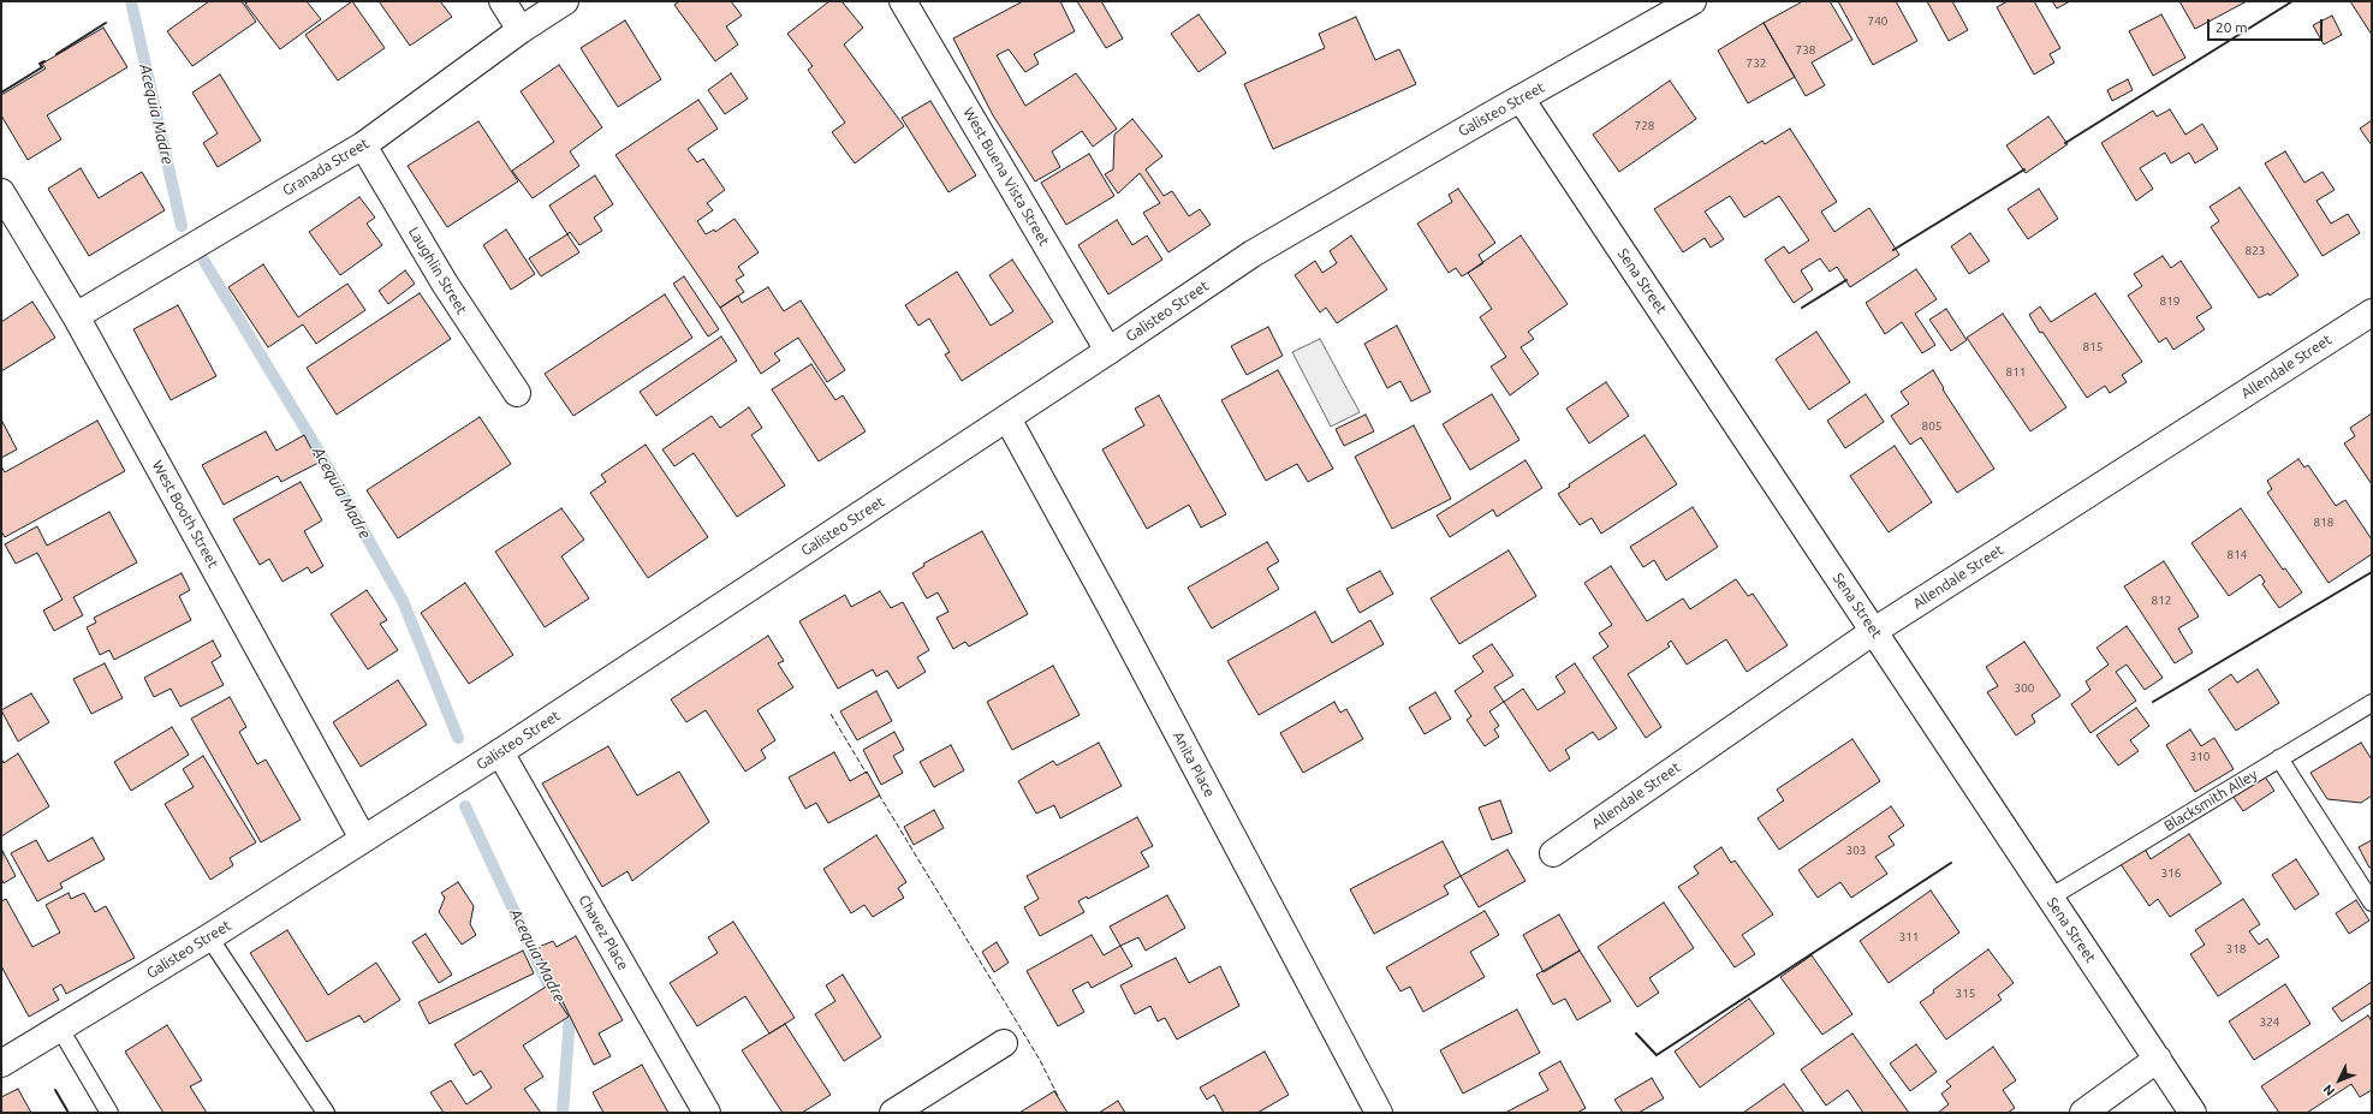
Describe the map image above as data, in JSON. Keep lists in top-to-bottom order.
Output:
{
  "streets": {
    "street": [
      "Galisteo Street",
      "Granada Street",
      "West Buena Vista Street",
      "Laughlin Street",
      "Sena Street",
      "Allendale Street",
      "West Booth Street",
      "Anita Place",
      "Chavez Place"
    ],
    "lane": ["Blacksmith Alley"]
  },
  "crossings": [
    ["Galisteo Street", "West Buena Vista Street"],
    ["Galisteo Street", "Sena Street"],
    ["Galisteo Street", "West Booth Street"],
    ["Galisteo Street", "Anita Place"],
    ["Galisteo Street", "Chavez Place"],
    ["Granada Street", "Laughlin Street"],
    ["Granada Street", "West Booth Street"],
    ["Sena Street", "Allendale Street"],
    ["Sena Street", "Blacksmith Alley"]
  ],
  "water": ["Acequia Madre"],
  "house_numbers": [
    "740",
    "738",
    "732",
    "728",
    "823",
    "819",
    "815",
    "811",
    "805",
    "818",
    "814",
    "812",
    "300",
    "310",
    "303",
    "316",
    "311",
    "318",
    "315",
    "324"
  ],
  "scale_bar": "20 m",
  "north": "bottom left"
}
